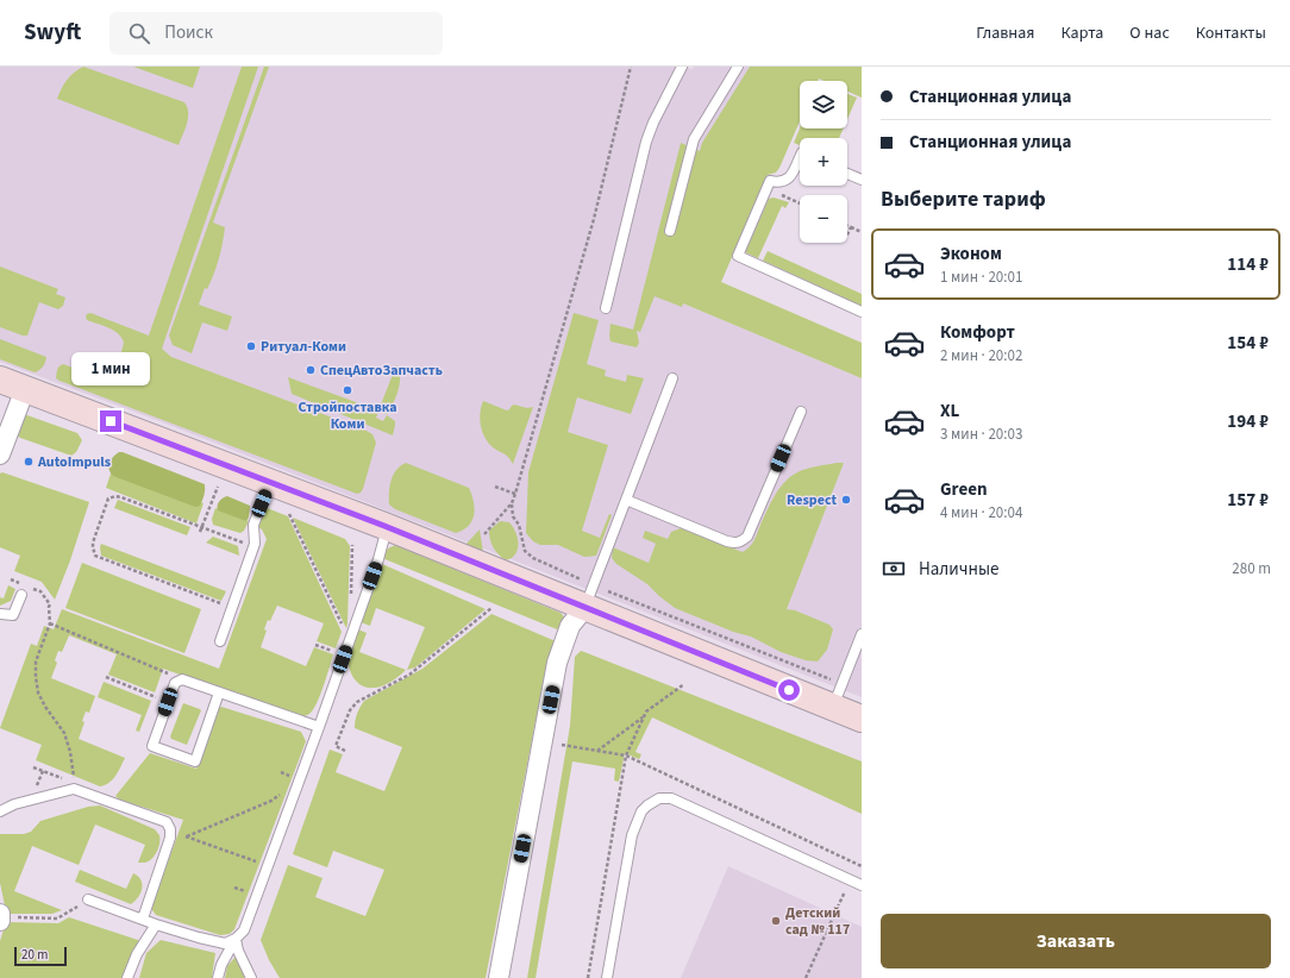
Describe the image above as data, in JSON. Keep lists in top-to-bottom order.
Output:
{
  "places": [
    "Ритуал-Коми",
    "СпецАвтоЗапчасть",
    "Стройпоставка Коми",
    "AutoImpuls",
    "Respect",
    "Детский сад № 117"
  ],
  "scale_bar": "20 m",
  "page": {
    "header": "Swyft",
    "search": "Поиск",
    "nav": [
      "Главная",
      "Карта",
      "О нас",
      "Контакты"
    ],
    "banner": ["Станционная улица", "Станционная улица"],
    "map_buttons": ["+", "−"],
    "heading": "Выберите тариф",
    "list": [
      {
        "name": "Эконом",
        "note": "1 мин · 20:01",
        "value": "114 ₽"
      },
      {
        "name": "Комфорт",
        "note": "2 мин · 20:02",
        "value": "154 ₽"
      },
      {
        "name": "XL",
        "note": "3 мин · 20:03",
        "value": "194 ₽"
      },
      {
        "name": "Green",
        "note": "4 мин · 20:04",
        "value": "157 ₽"
      }
    ],
    "bubble": "1 мин",
    "pay": ["Наличные", "280 m"],
    "buttons": "Заказать",
    "scale": "20 m"
  }
}
